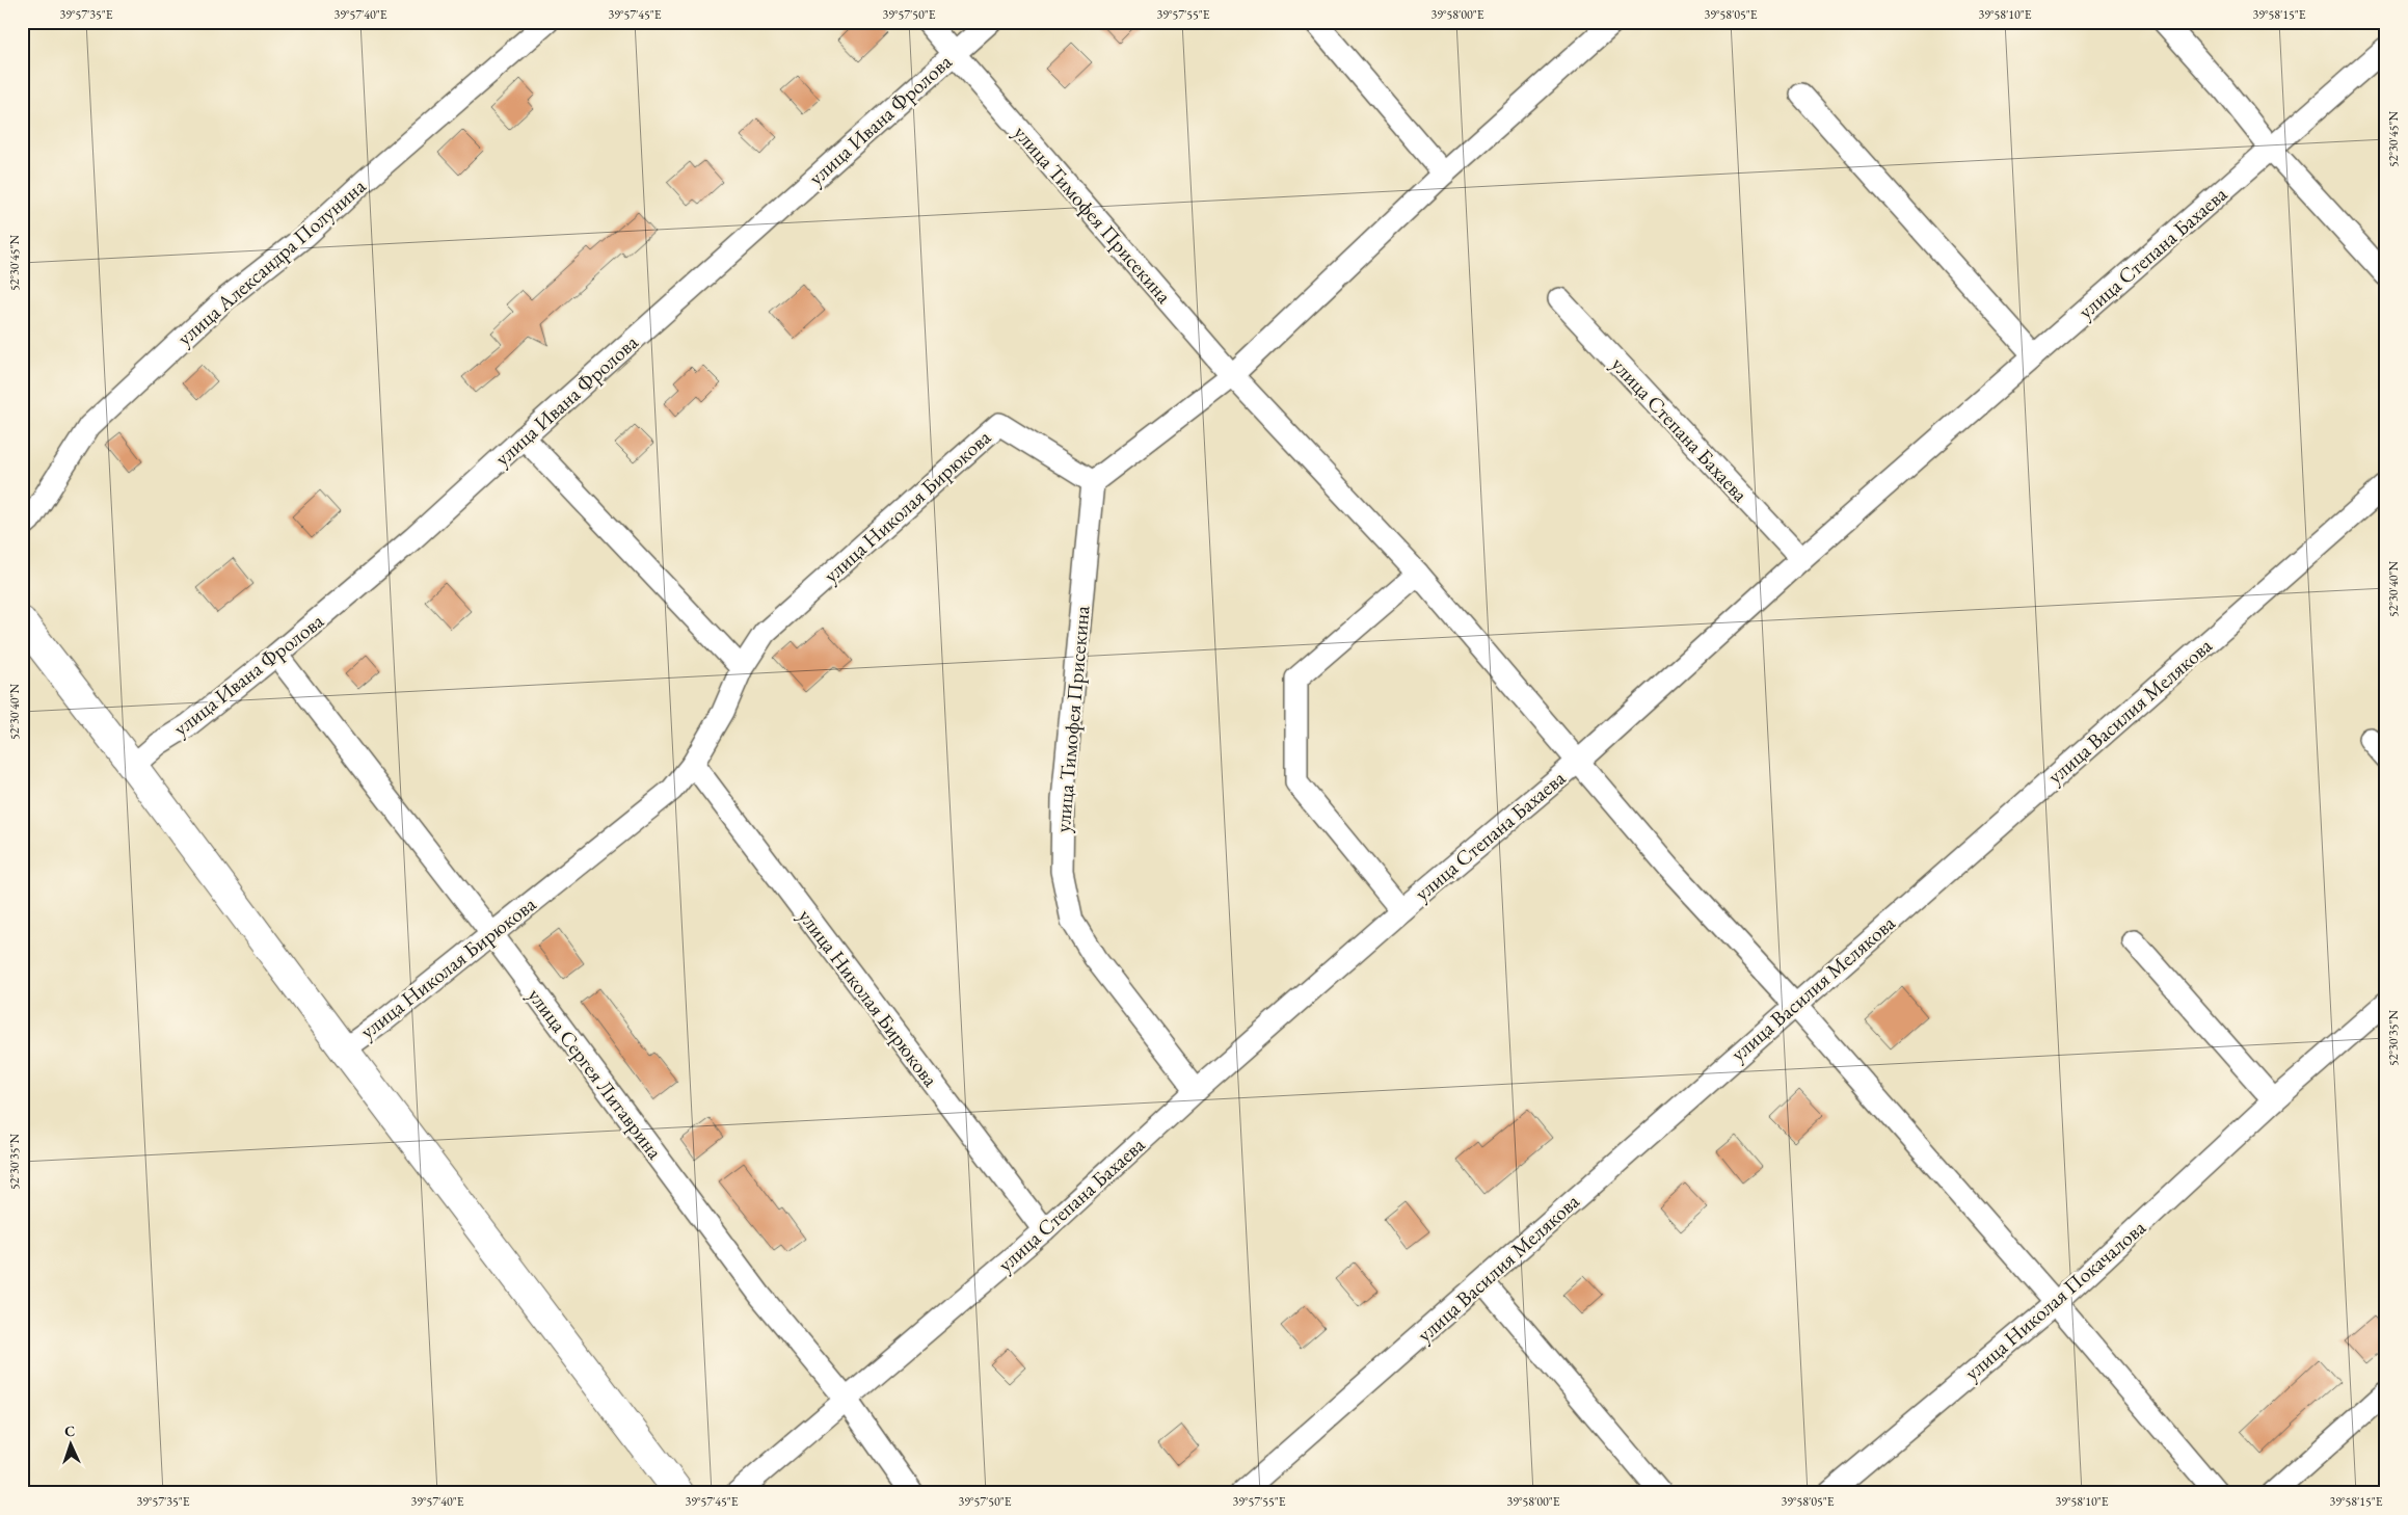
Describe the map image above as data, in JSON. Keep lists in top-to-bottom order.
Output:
{
  "streets": {
    "street": [
      "улица Ивана Фролова",
      "улица Тимофея Присекина",
      "улица Степана Бахаева",
      "улица Александра Полунина",
      "улица Николая Бирюкова",
      "улица Василия Мелякова",
      "улица Сергея Литаврина",
      "улица Николая Покачалова"
    ]
  },
  "crossings": [
    ["улица Ивана Фролова", "улица Тимофея Присекина"],
    ["улица Ивана Фролова", "улица Сергея Литаврина"],
    ["улица Тимофея Присекина", "улица Степана Бахаева"],
    ["улица Тимофея Присекина", "улица Николая Бирюкова"],
    ["улица Степана Бахаева", "улица Николая Бирюкова"],
    ["улица Степана Бахаева", "улица Сергея Литаврина"],
    ["улица Николая Бирюкова", "улица Сергея Литаврина"]
  ],
  "north": "top",
  "coordinates": [
    "39°57'35\"E",
    "39°57'40\"E",
    "39°57'45\"E",
    "39°57'50\"E",
    "39°57'55\"E",
    "39°58'00\"E",
    "39°58'05\"E",
    "39°58'10\"E",
    "39°58'15\"E",
    "52°30'45\"N",
    "52°30'40\"N",
    "52°30'35\"N"
  ]
}
